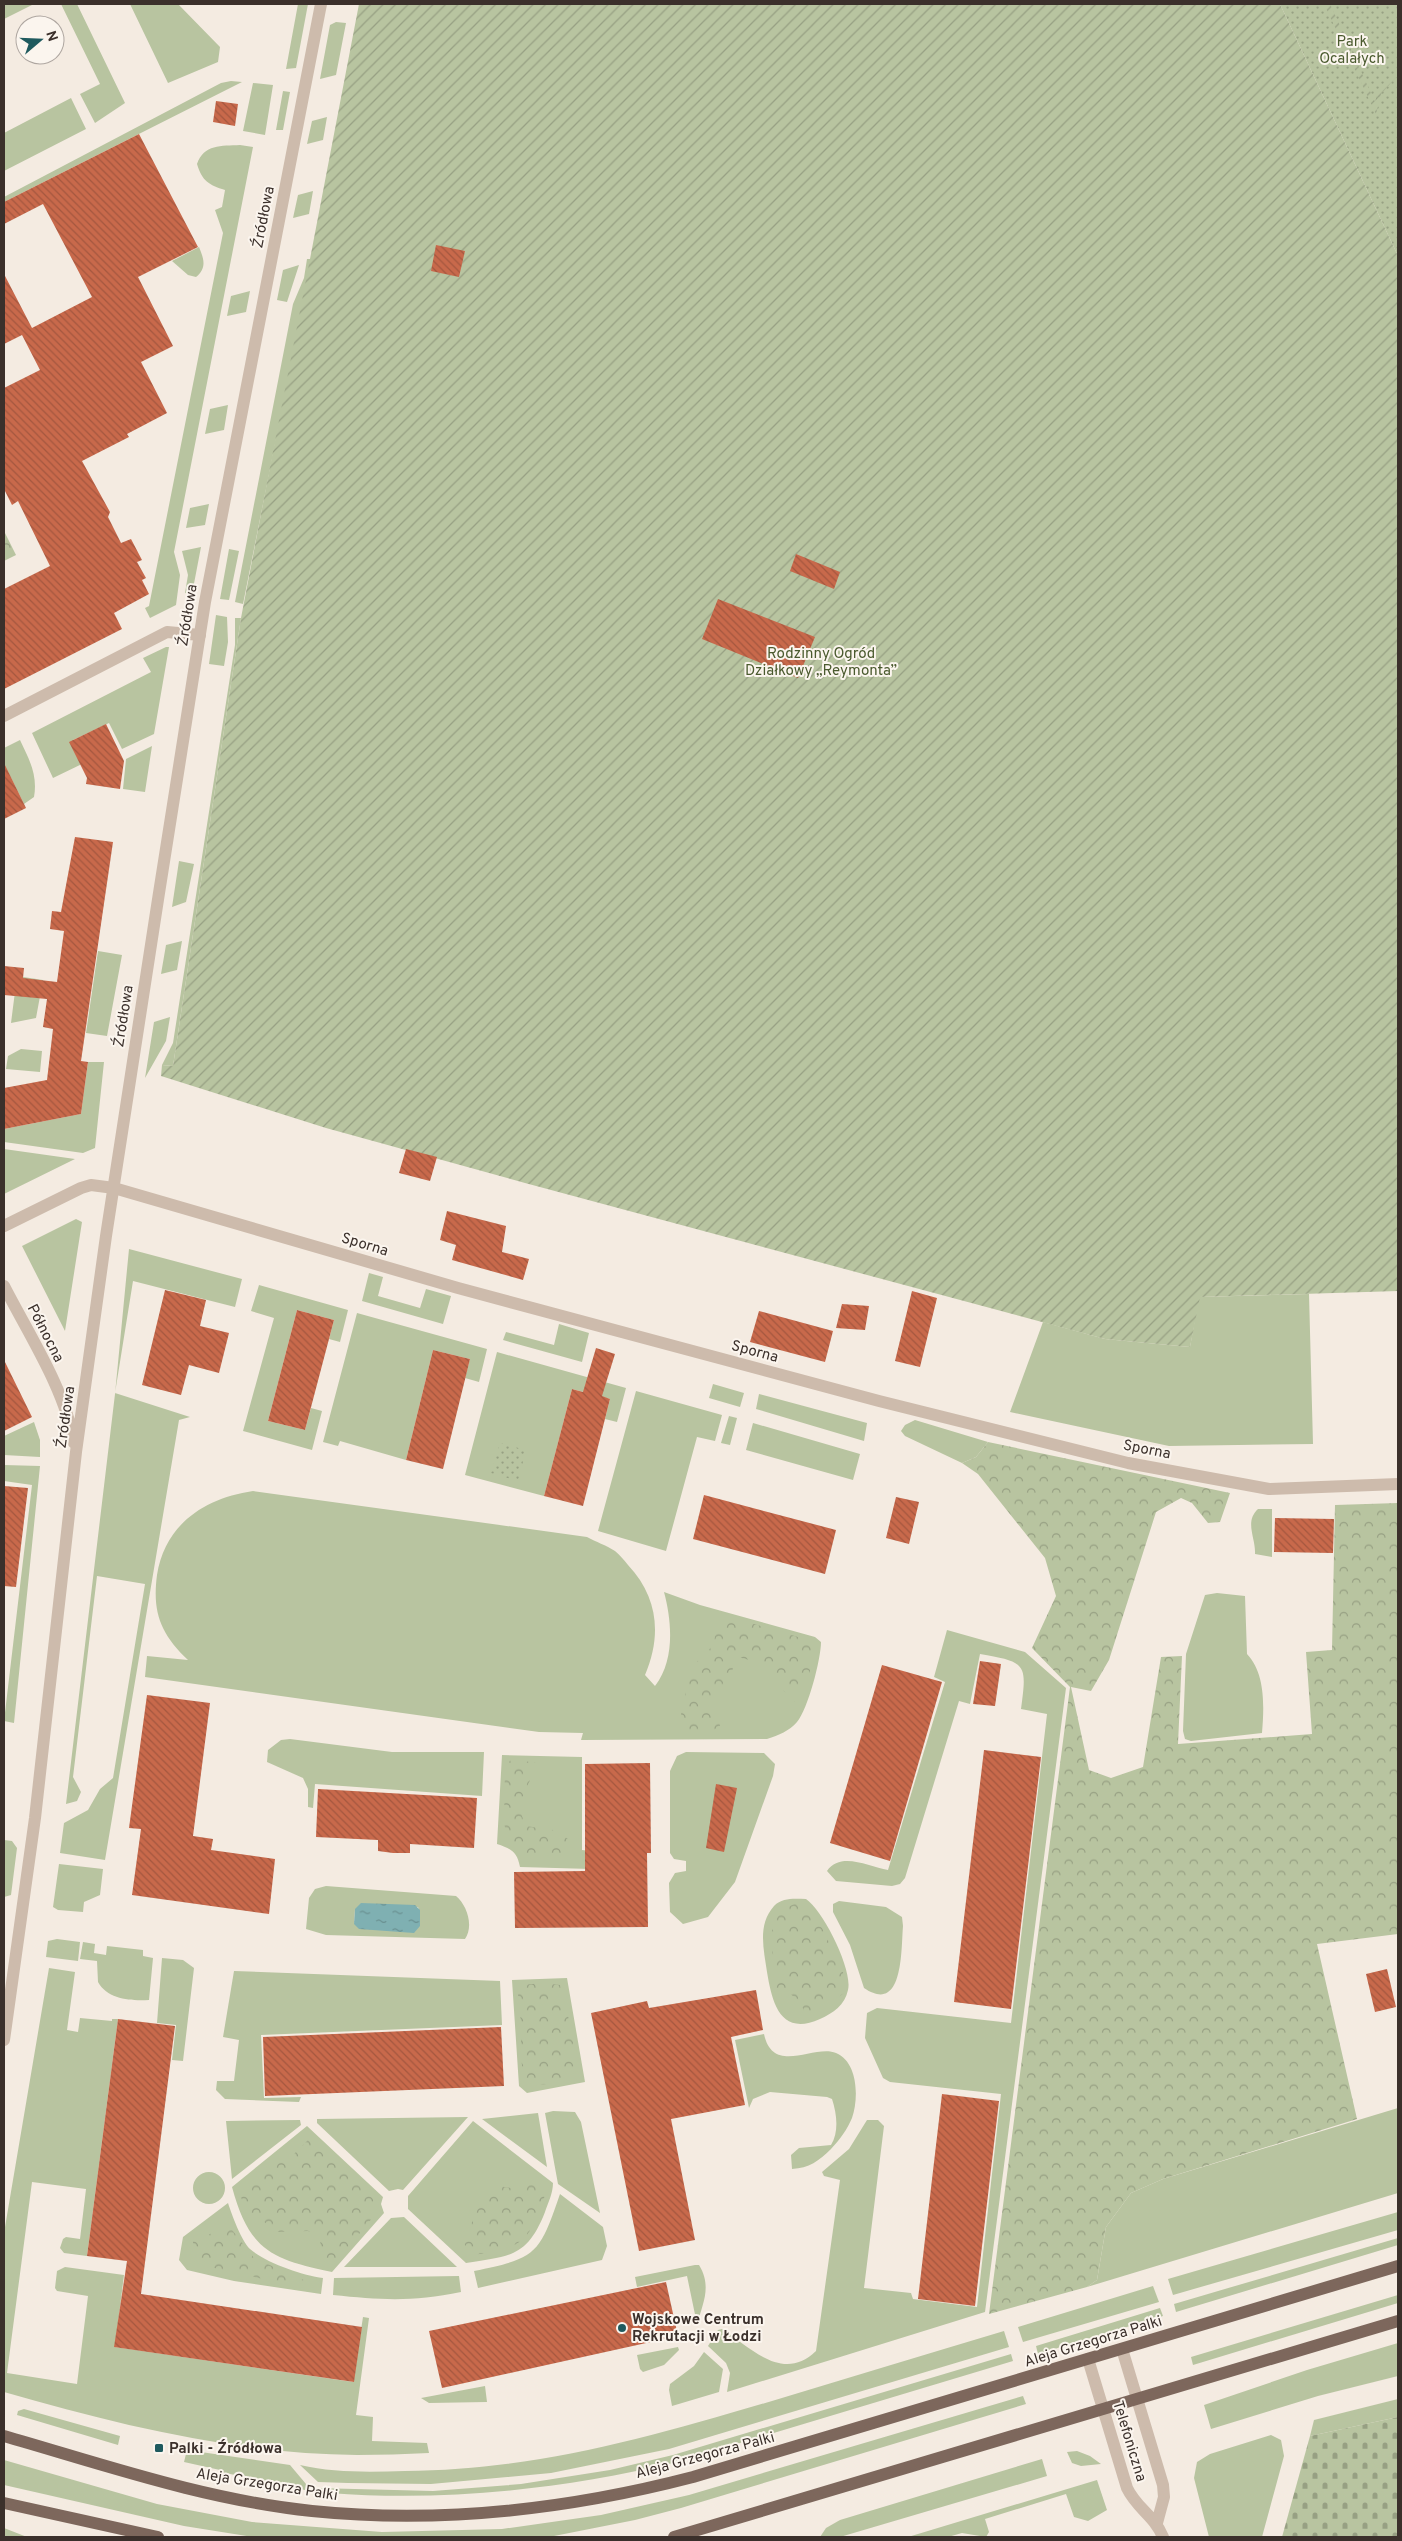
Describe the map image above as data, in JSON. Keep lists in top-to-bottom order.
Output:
{
  "streets": {
    "main road": ["Aleja Grzegorza Palki"],
    "street": [
      "Źródłowa",
      "Sporna",
      "Północna",
      "Telefoniczna"
    ]
  },
  "crossings": [
    ["Źródłowa", "Sporna"],
    ["Źródłowa", "Północna"],
    ["Aleja Grzegorza Palki", "Telefoniczna"]
  ],
  "parks": ["Park Ocalałych", "Rodzinny Ogród Działkowy „Reymonta”"],
  "places": {
    "other": ["Wojskowe Centrum Rekrutacji w Łodzi"],
    "transit": ["Palki - Źródłowa"]
  },
  "north": "right"
}
